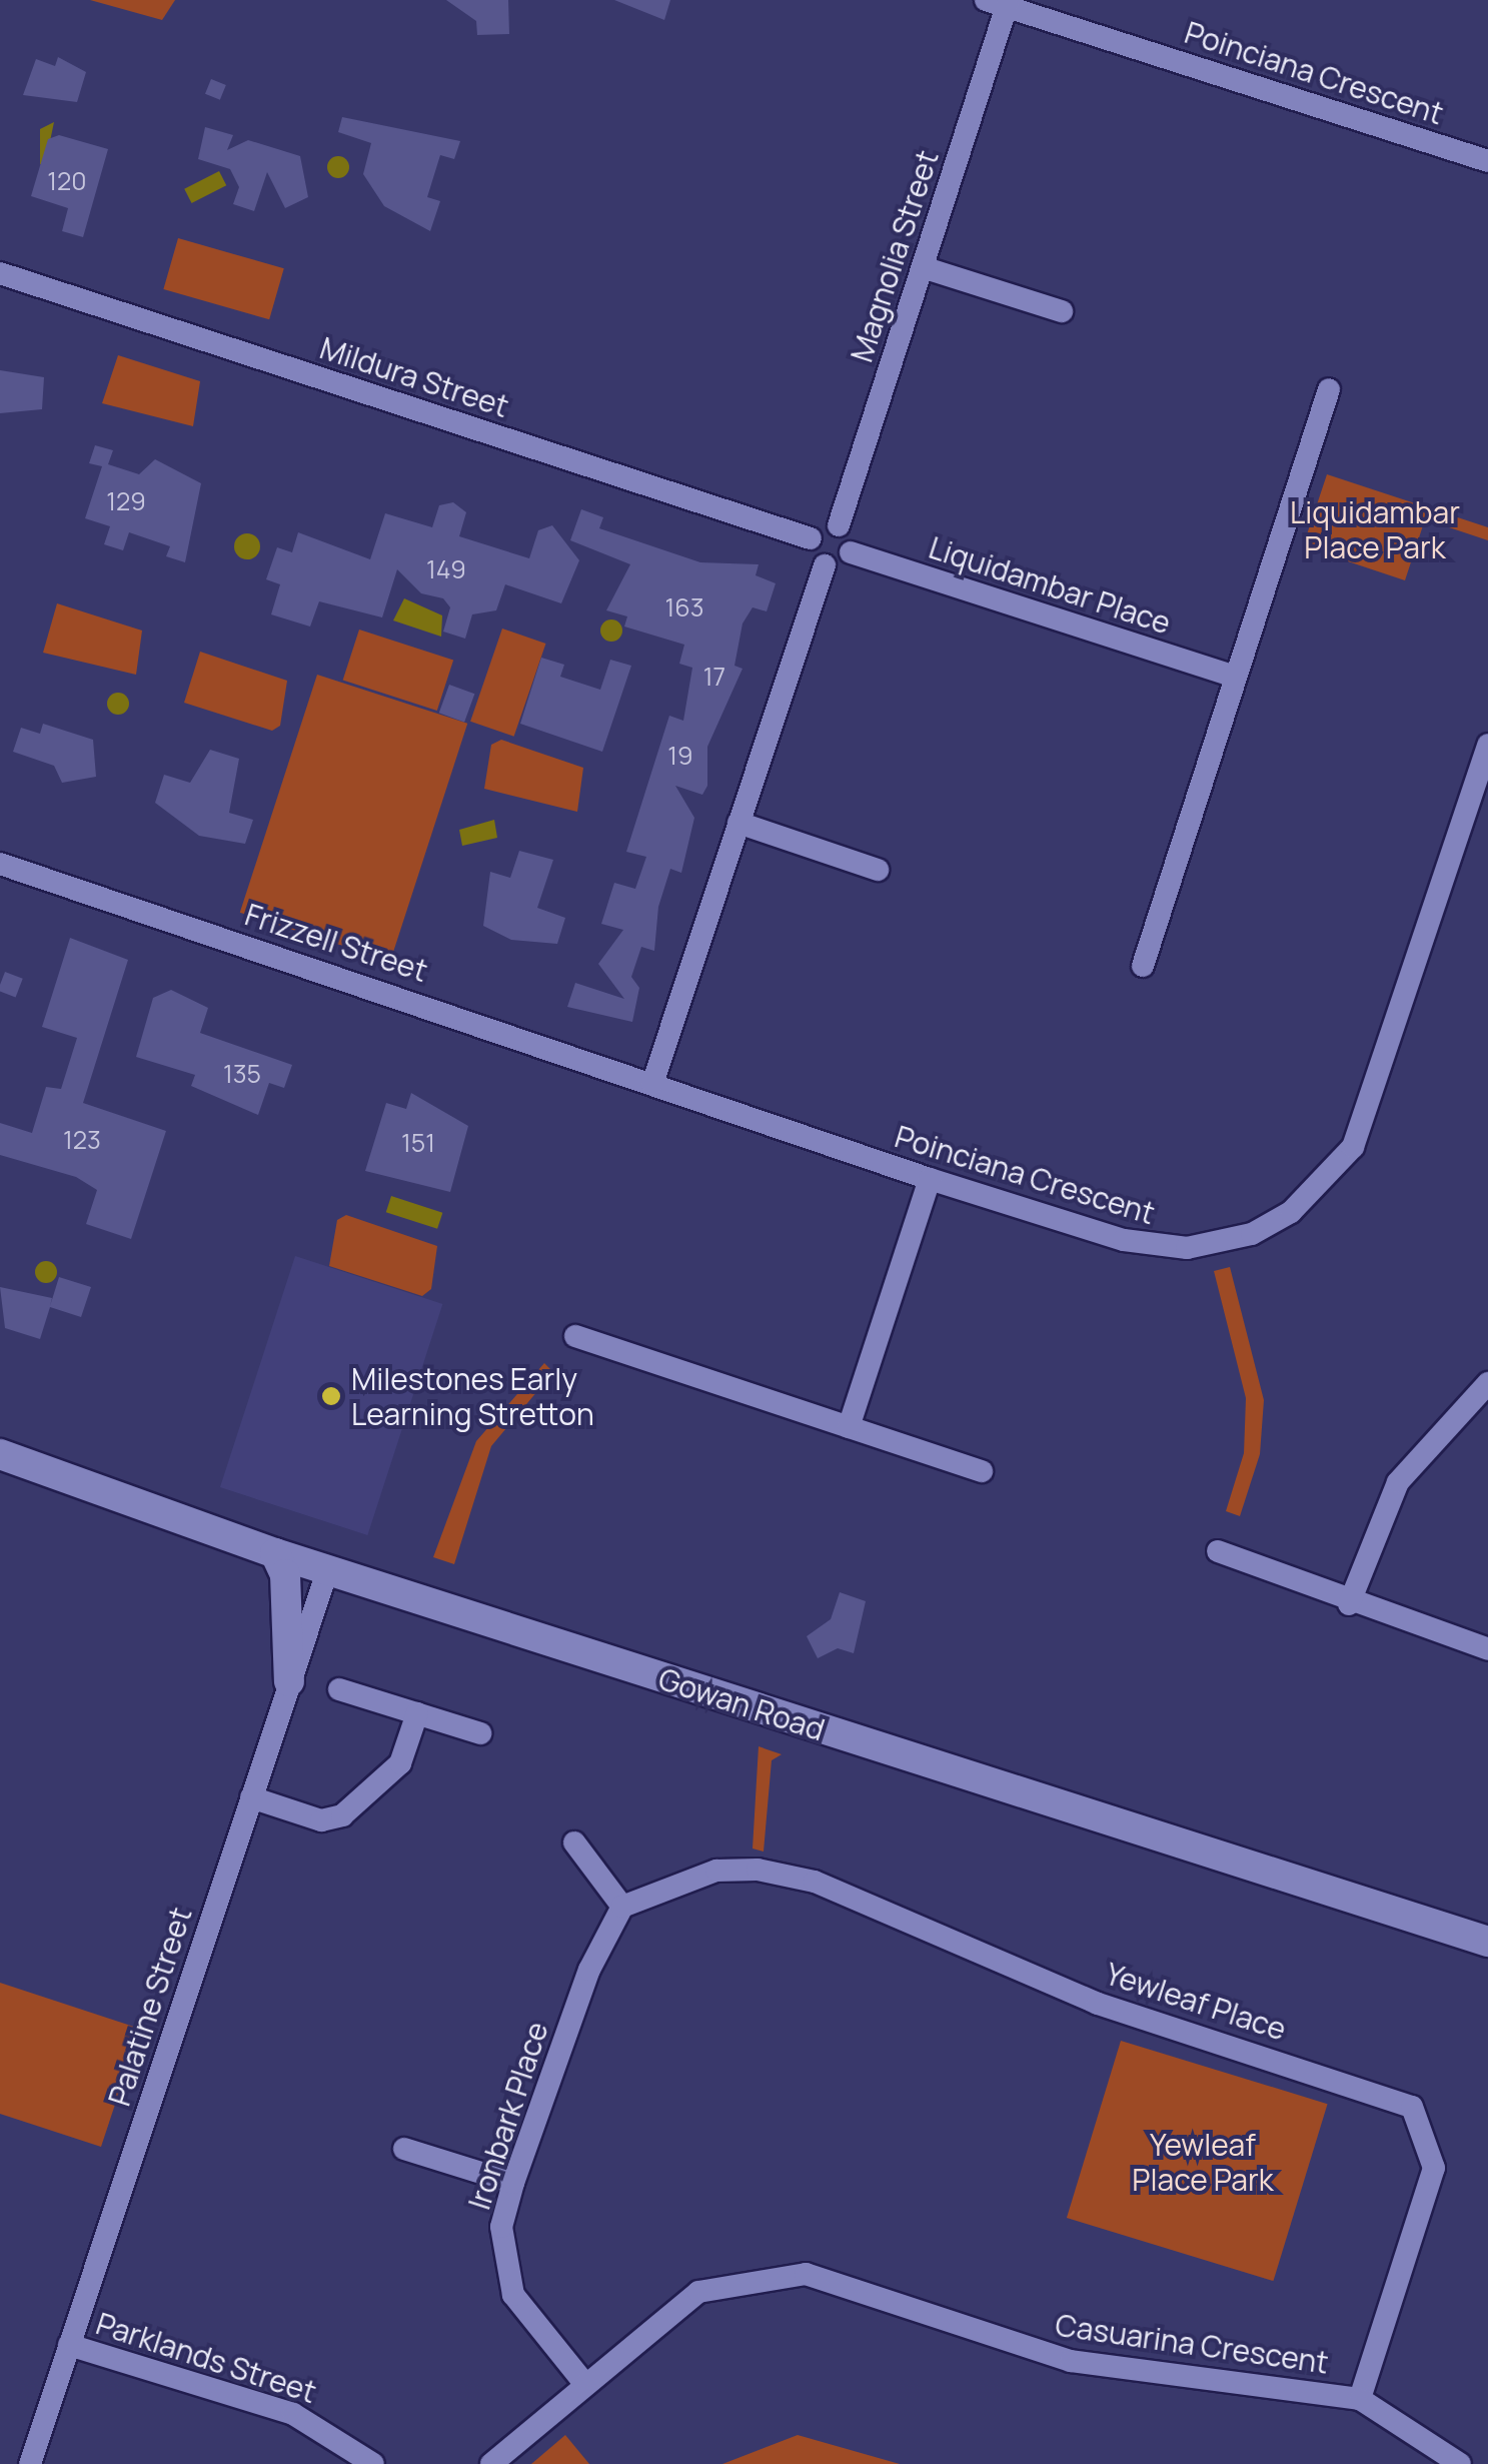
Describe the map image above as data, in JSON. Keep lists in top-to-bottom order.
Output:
{
  "streets": {
    "main road": ["Gowan Road"],
    "street": [
      "Poinciana Crescent",
      "Magnolia Street",
      "Mildura Street",
      "Liquidambar Place",
      "Frizzell Street",
      "Yewleaf Place",
      "Palatine Street",
      "Ironbark Place",
      "Casuarina Crescent",
      "Parklands Street"
    ]
  },
  "crossings": [
    ["Poinciana Crescent", "Magnolia Street"],
    ["Poinciana Crescent", "Frizzell Street"],
    ["Gowan Road", "Palatine Street"],
    ["Yewleaf Place", "Ironbark Place"],
    ["Yewleaf Place", "Casuarina Crescent"],
    ["Palatine Street", "Parklands Street"],
    ["Ironbark Place", "Casuarina Crescent"]
  ],
  "parks": ["Liquidambar Place Park", "Yewleaf Place Park"],
  "places": ["Milestones Early Learning Stretton"],
  "house_numbers": [
    "120",
    "129",
    "149",
    "163",
    "17",
    "19",
    "135",
    "123",
    "151"
  ]
}
